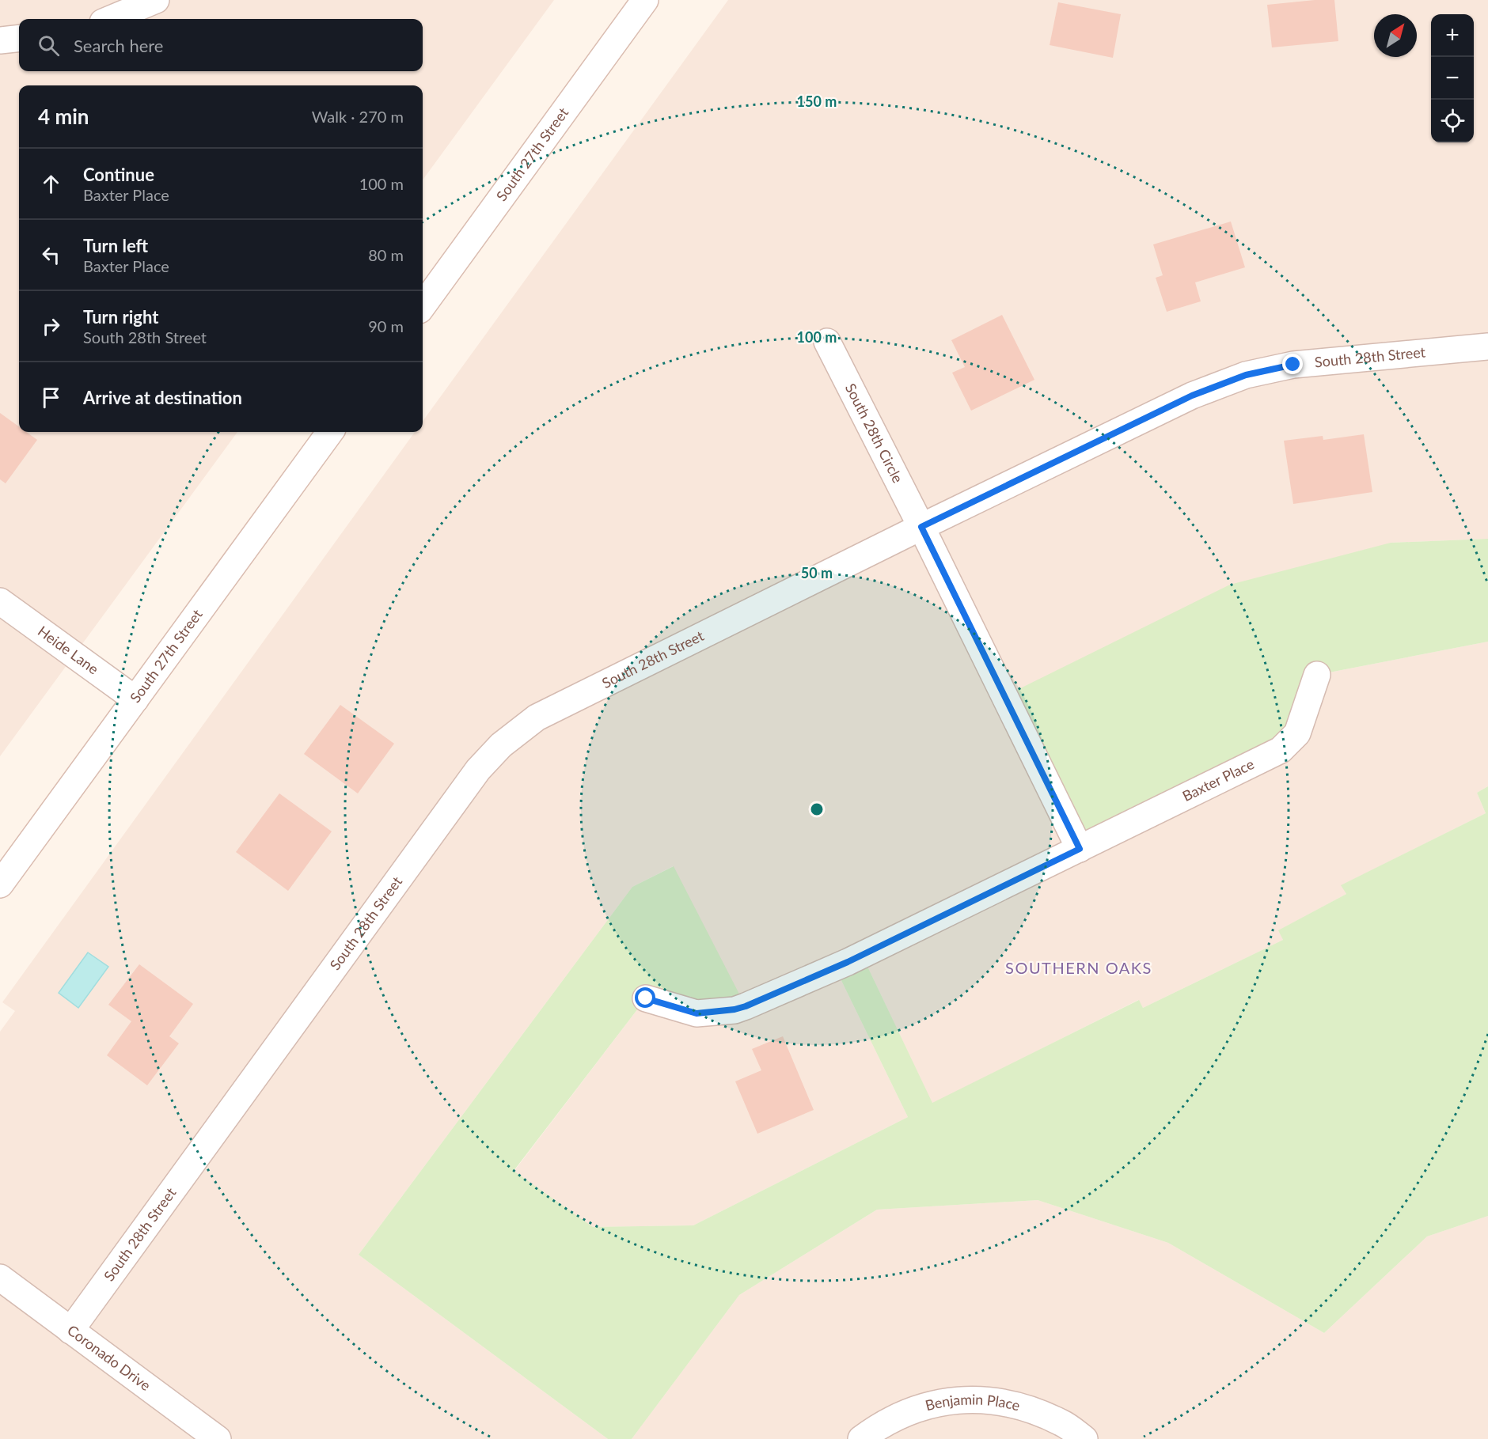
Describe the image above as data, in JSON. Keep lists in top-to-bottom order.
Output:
{
  "streets": {
    "street": [
      "South 27th Street",
      "South 28th Street",
      "South 28th Circle",
      "Heide Lane",
      "Baxter Place",
      "Coronado Drive",
      "Benjamin Place"
    ]
  },
  "crossings": [
    ["South 27th Street", "Heide Lane"],
    ["South 28th Street", "South 28th Circle"],
    ["South 28th Street", "Coronado Drive"]
  ],
  "districts": ["SOUTHERN OAKS"],
  "north": "top right",
  "page": {
    "map_buttons": ["+", "−"],
    "search": "Search here",
    "heading": ["4 min", "Walk · 270 m"],
    "list": [
      ["Continue", "Baxter Place", "100 m"],
      ["Turn left", "Baxter Place", "80 m"],
      ["Turn right", "South 28th Street", "90 m"],
      "Arrive at destination"
    ]
  },
  "rings": ["150 m", "100 m", "50 m"]
}
